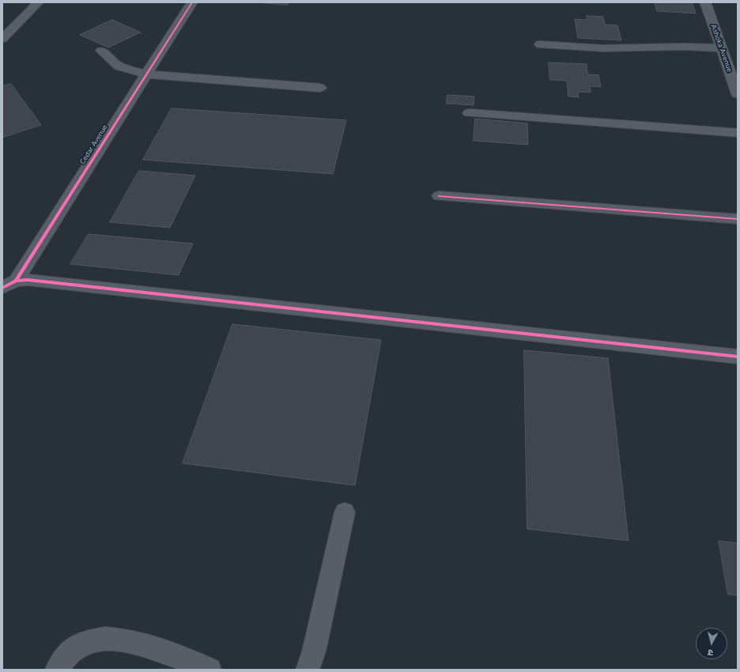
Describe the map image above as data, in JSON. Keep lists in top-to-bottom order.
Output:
{
  "streets": {
    "street": ["Ashoka Avenue", "Cedar Avenue"]
  },
  "north": "bottom"
}
